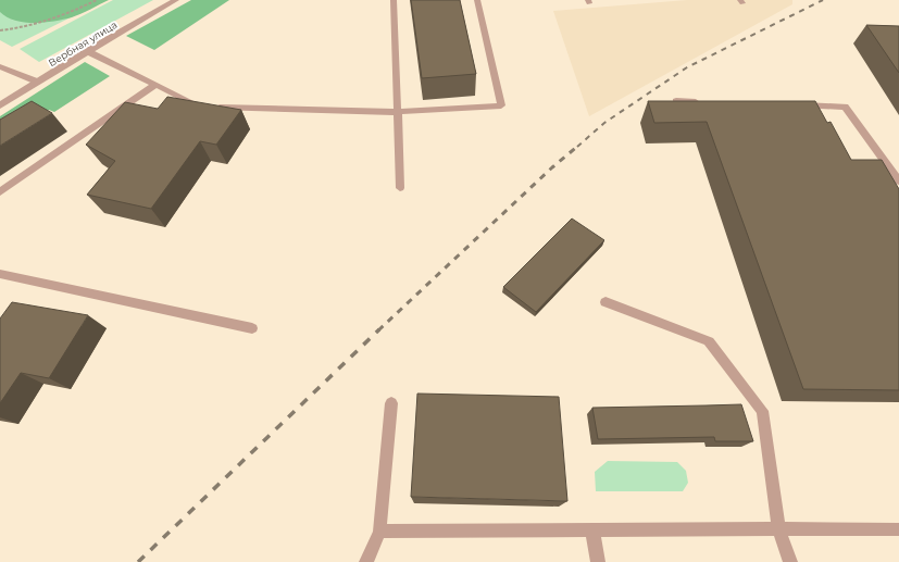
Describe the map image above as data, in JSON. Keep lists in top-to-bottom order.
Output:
{
  "streets": {
    "street": ["Вербная улица"]
  }
}
